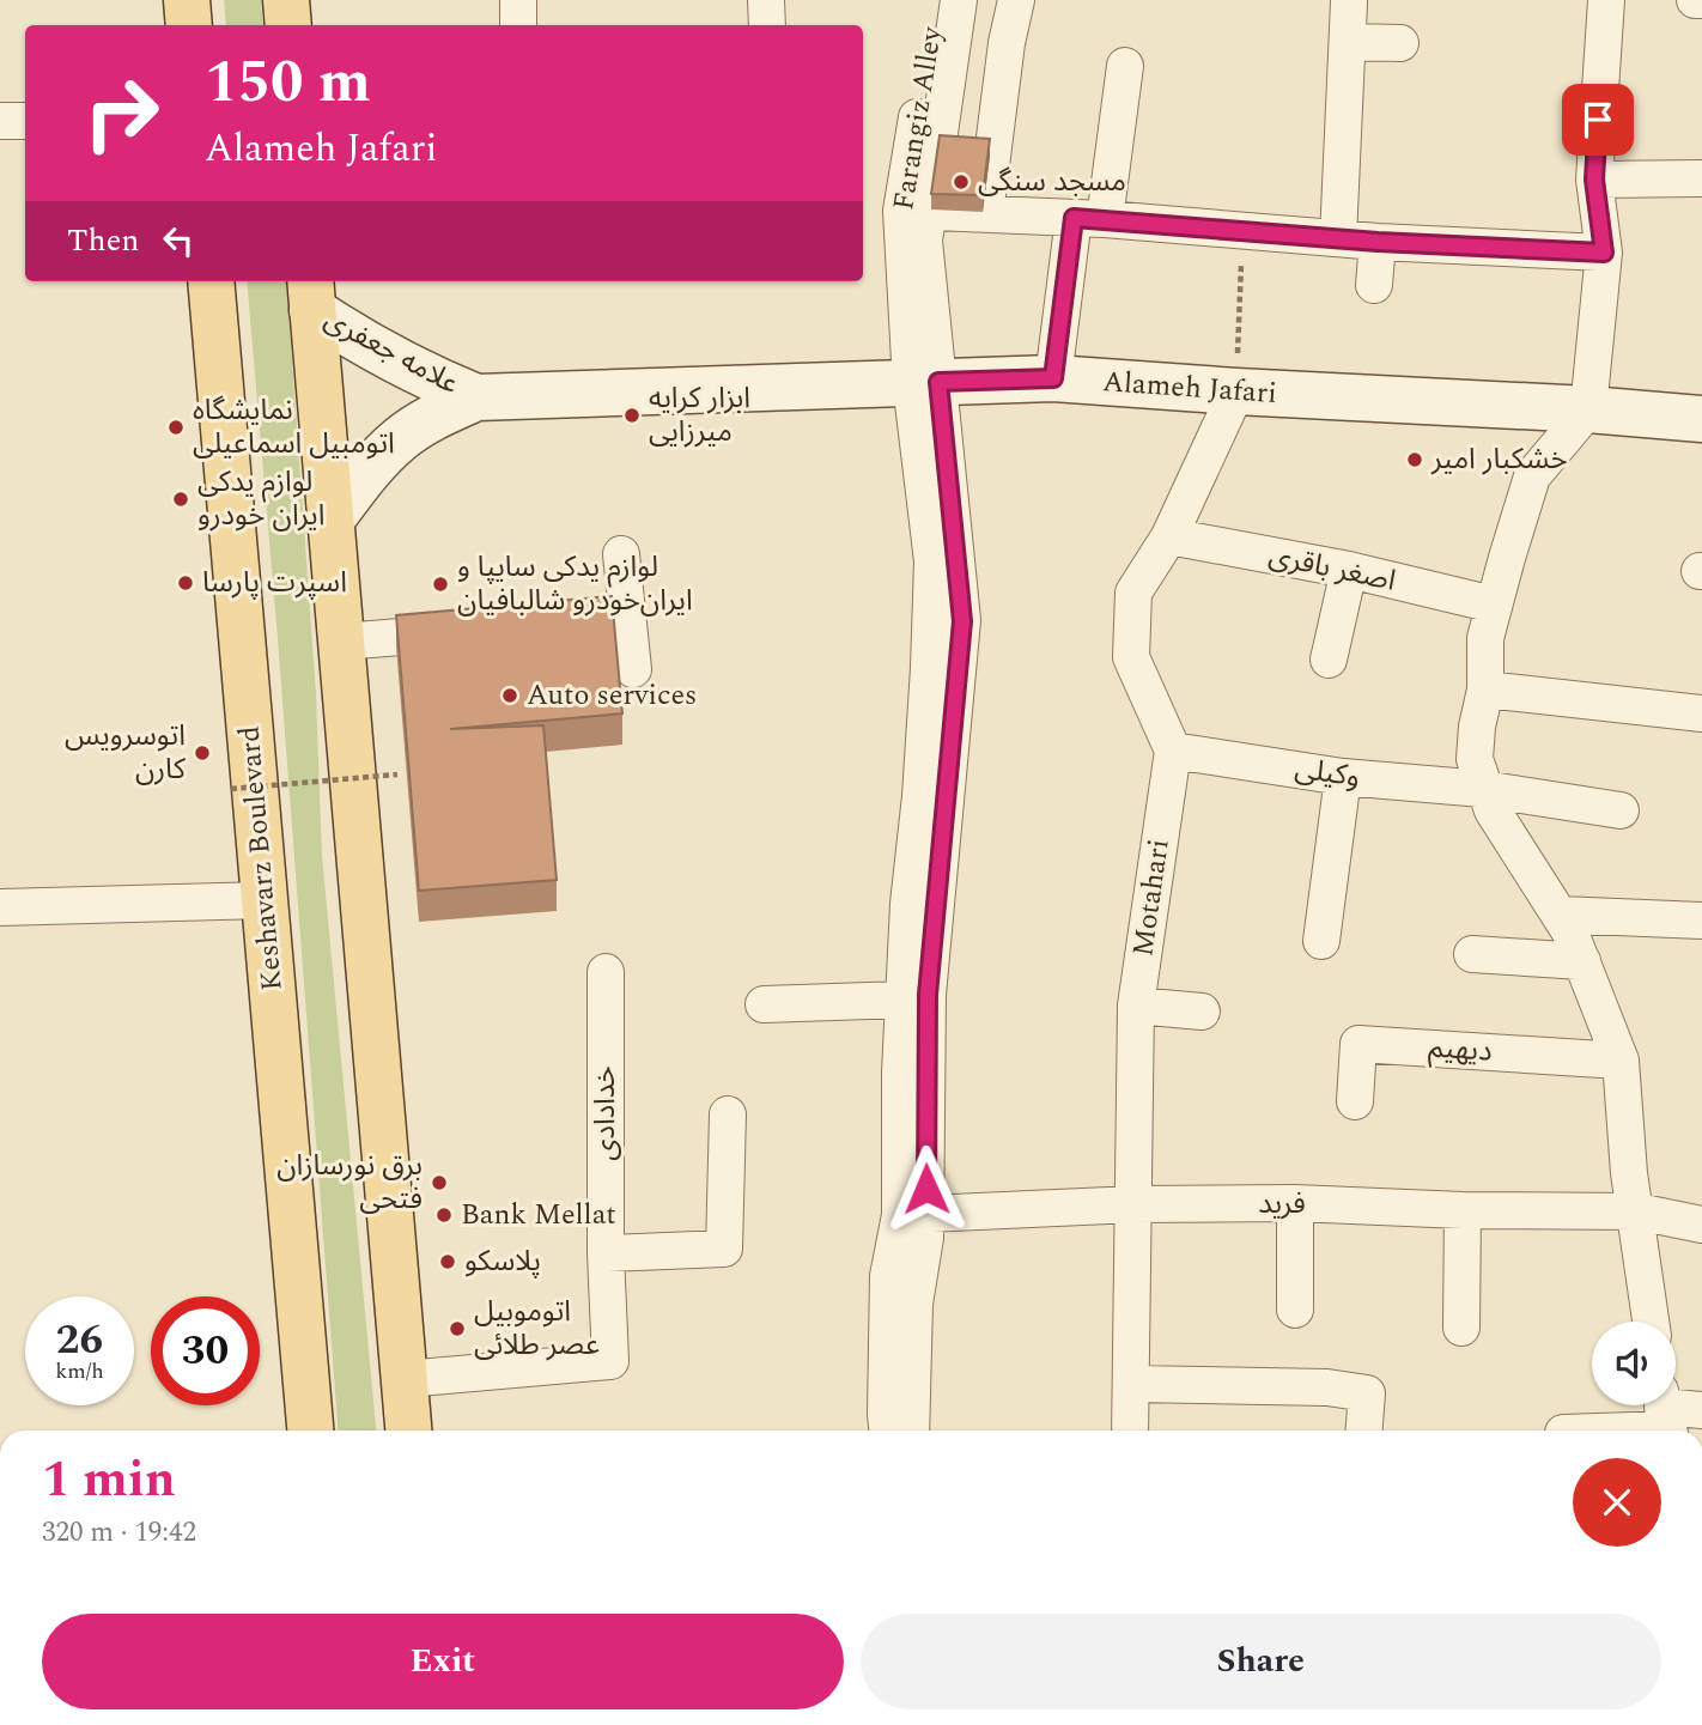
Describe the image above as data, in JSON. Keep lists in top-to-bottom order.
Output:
{
  "streets": {
    "main road": ["علامه جعفری", "Alameh Jafari", "Keshavarz Boulevard"],
    "street": [
      "Farangiz Alley",
      "اصغر باقری",
      "وکیلی",
      "Motahari",
      "دیهیم",
      "خدادادی",
      "فرید"
    ]
  },
  "crossings": [
    ["علامه جعفری", "Alameh Jafari"],
    ["وکیلی", "Motahari"],
    ["Motahari", "فرید"]
  ],
  "places": [
    "مسجد سنگی",
    "ابزار کرایه میرزایی",
    "نمایشگاه اتومبیل اسماعیلی",
    "خشکبار امیر",
    "لوازم یدکی ایران خودرو",
    "اسپرت پارسا",
    "لوازم یدکی سایپا و ایران‌خودرو شالبافیان",
    "Auto services",
    "اتوسرویس کارن",
    "برق نورسازان فتحی",
    "Bank Mellat",
    "پلاسکو",
    "اتوموبیل عصر طلائی"
  ],
  "page": {
    "turn": ["150 m", "Alameh Jafari"],
    "then": "Then",
    "speed": "26 km/h",
    "limit": "30",
    "heading": ["1 min", "320 m · 19:42"],
    "buttons": ["Exit", "Share"]
  }
}
